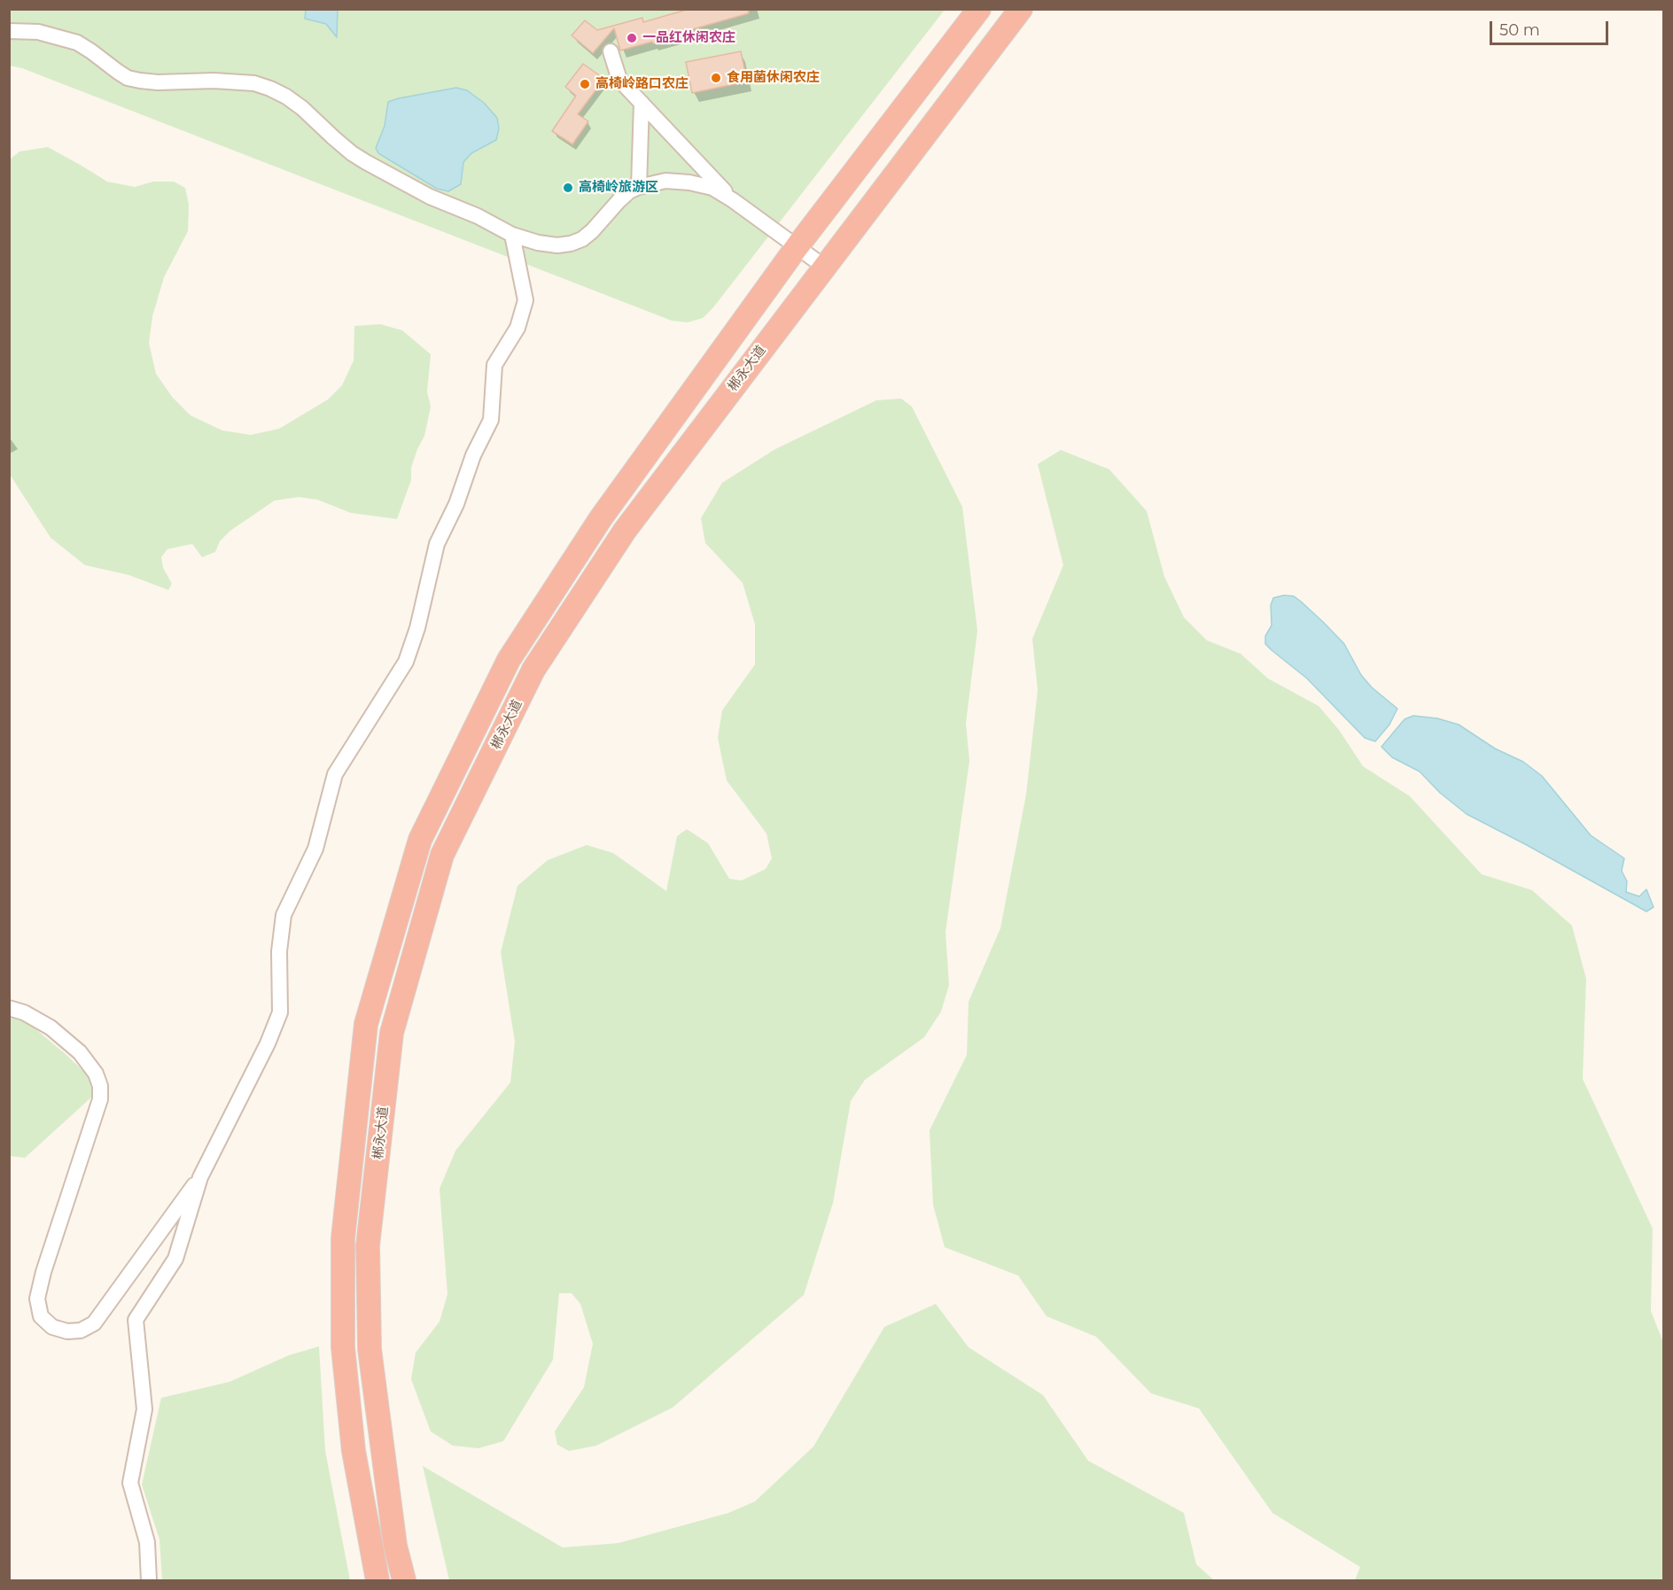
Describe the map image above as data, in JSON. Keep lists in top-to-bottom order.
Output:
{
  "streets": {
    "highway": ["郴永大道"]
  },
  "places": [
    "一品红休闲农庄",
    "食用菌休闲农庄",
    "高椅岭路口农庄",
    "高椅岭旅游区"
  ],
  "scale_bar": "50 m"
}
